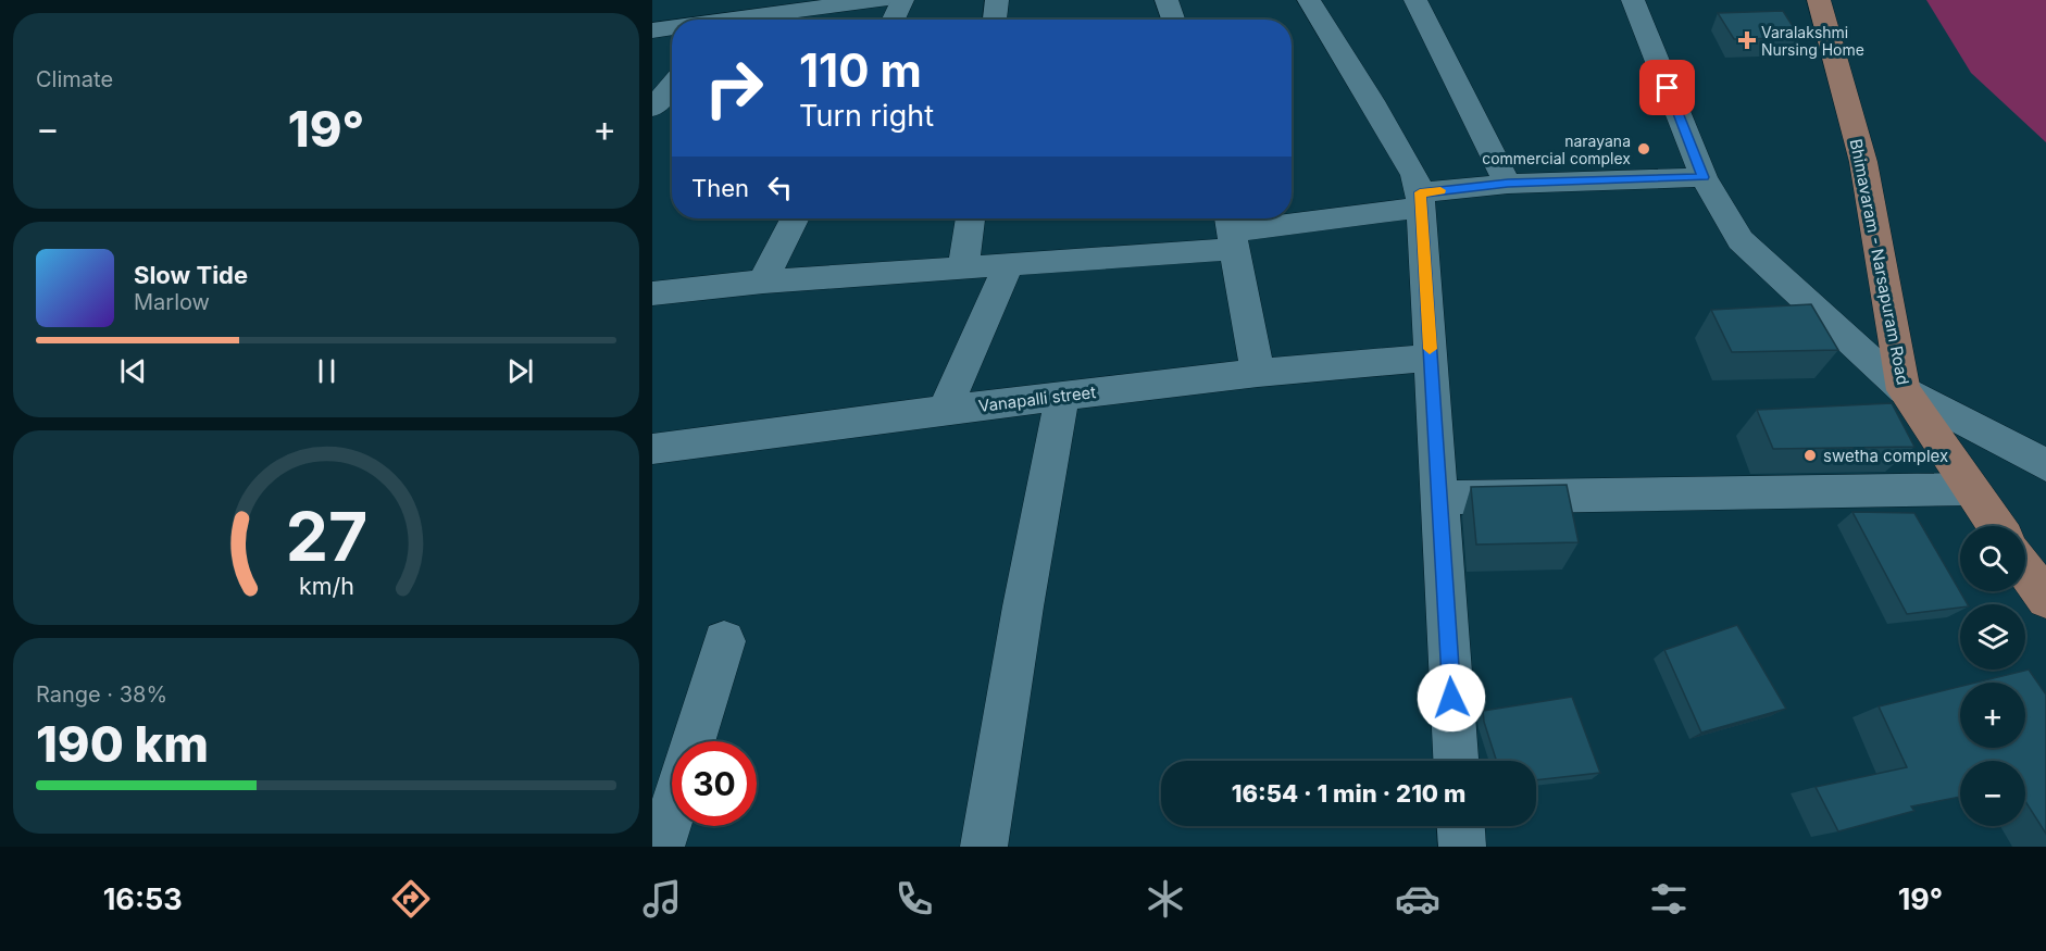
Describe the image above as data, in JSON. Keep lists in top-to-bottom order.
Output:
{
  "streets": {
    "main road": ["Bhimavaram - Narsapuram Road"],
    "street": ["Vanapalli street"]
  },
  "places": {
    "health": ["Varalakshmi Nursing Home"],
    "other": ["narayana commercial complex", "swetha complex"]
  },
  "page": {
    "tile": [
      "Climate",
      ["Range · 38%", "190 km"]
    ],
    "turn": ["110 m", "Turn right"],
    "heat": ["−", "19°", "+"],
    "then": "Then",
    "song": ["Slow Tide", "Marlow"],
    "map_buttons": ["+", "−"],
    "limit": "30",
    "trip": "16:54 · 1 min · 210 m",
    "tabs": ["16:53", "19°"],
    "gauge": ["27", "km/h"]
  }
}
